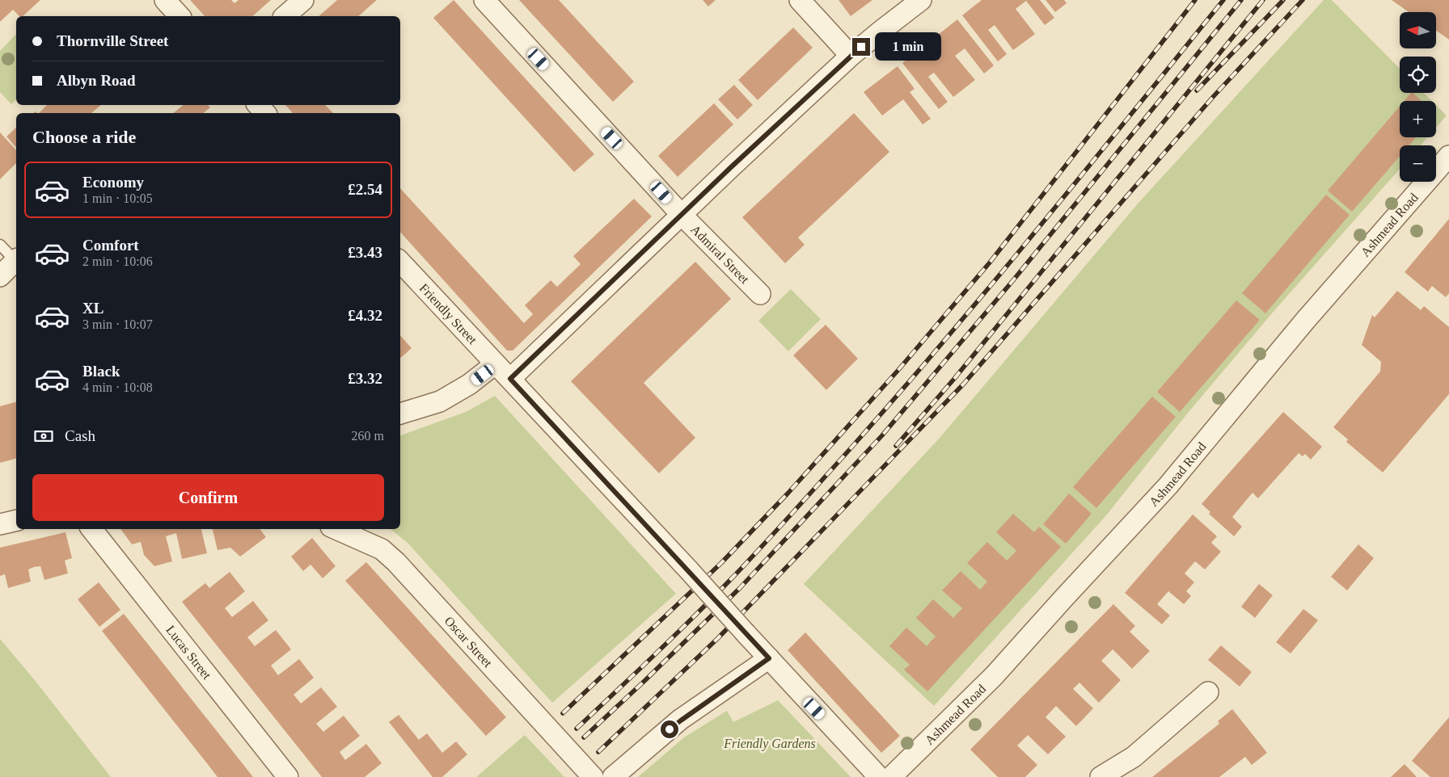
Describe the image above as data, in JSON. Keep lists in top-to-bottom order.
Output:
{
  "streets": {
    "street": [
      "Ashmead Road",
      "Admiral Street",
      "Friendly Street",
      "Oscar Street",
      "Lucas Street"
    ]
  },
  "parks": ["Friendly Gardens"],
  "north": "left",
  "page": {
    "map_buttons": ["+", "−"],
    "banner": ["Thornville Street", "Albyn Road"],
    "bubble": "1 min",
    "heading": "Choose a ride",
    "list": [
      {
        "name": "Economy",
        "note": "1 min · 10:05",
        "value": "£2.54"
      },
      {
        "name": "Comfort",
        "note": "2 min · 10:06",
        "value": "£3.43"
      },
      {
        "name": "XL",
        "note": "3 min · 10:07",
        "value": "£4.32"
      },
      {
        "name": "Black",
        "note": "4 min · 10:08",
        "value": "£3.32"
      }
    ],
    "pay": ["Cash", "260 m"],
    "buttons": "Confirm"
  }
}
